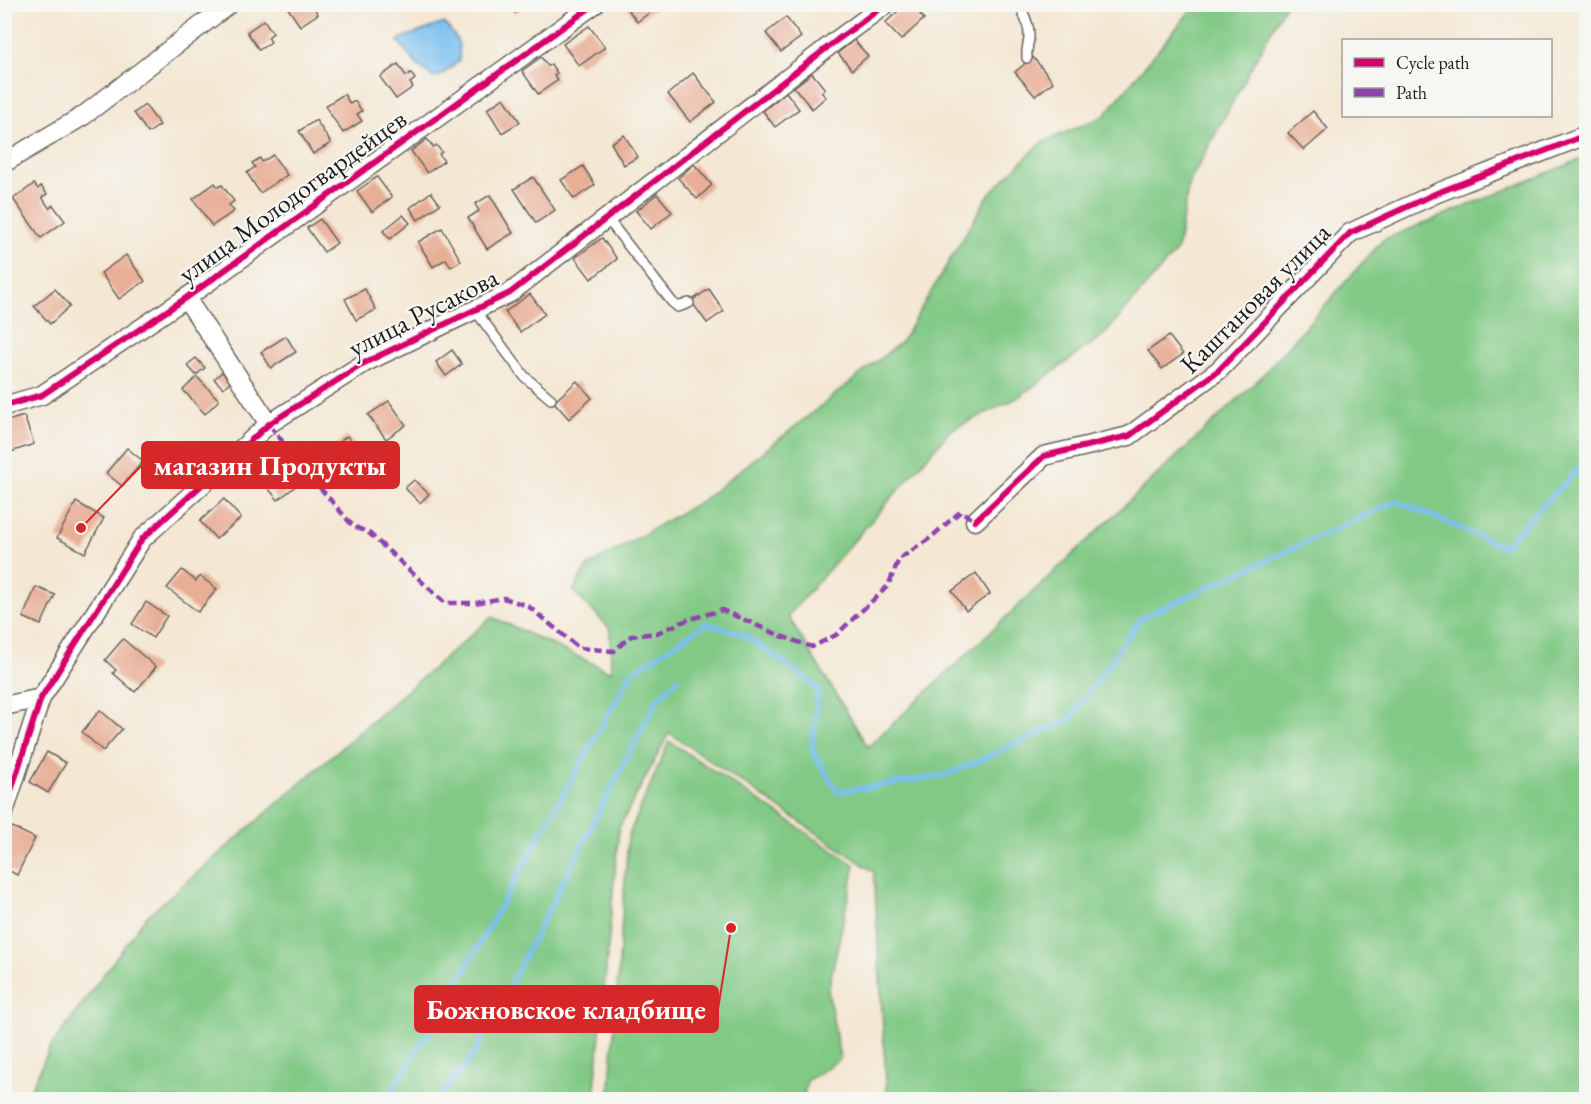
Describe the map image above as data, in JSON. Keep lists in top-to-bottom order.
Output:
{
  "streets": {
    "street": ["улица Молодогвардейцев", "Каштановая улица", "улица Русакова"]
  },
  "places": ["магазин Продукты", "Божновское кладбище"],
  "legend": ["Cycle path", "Path"]
}
